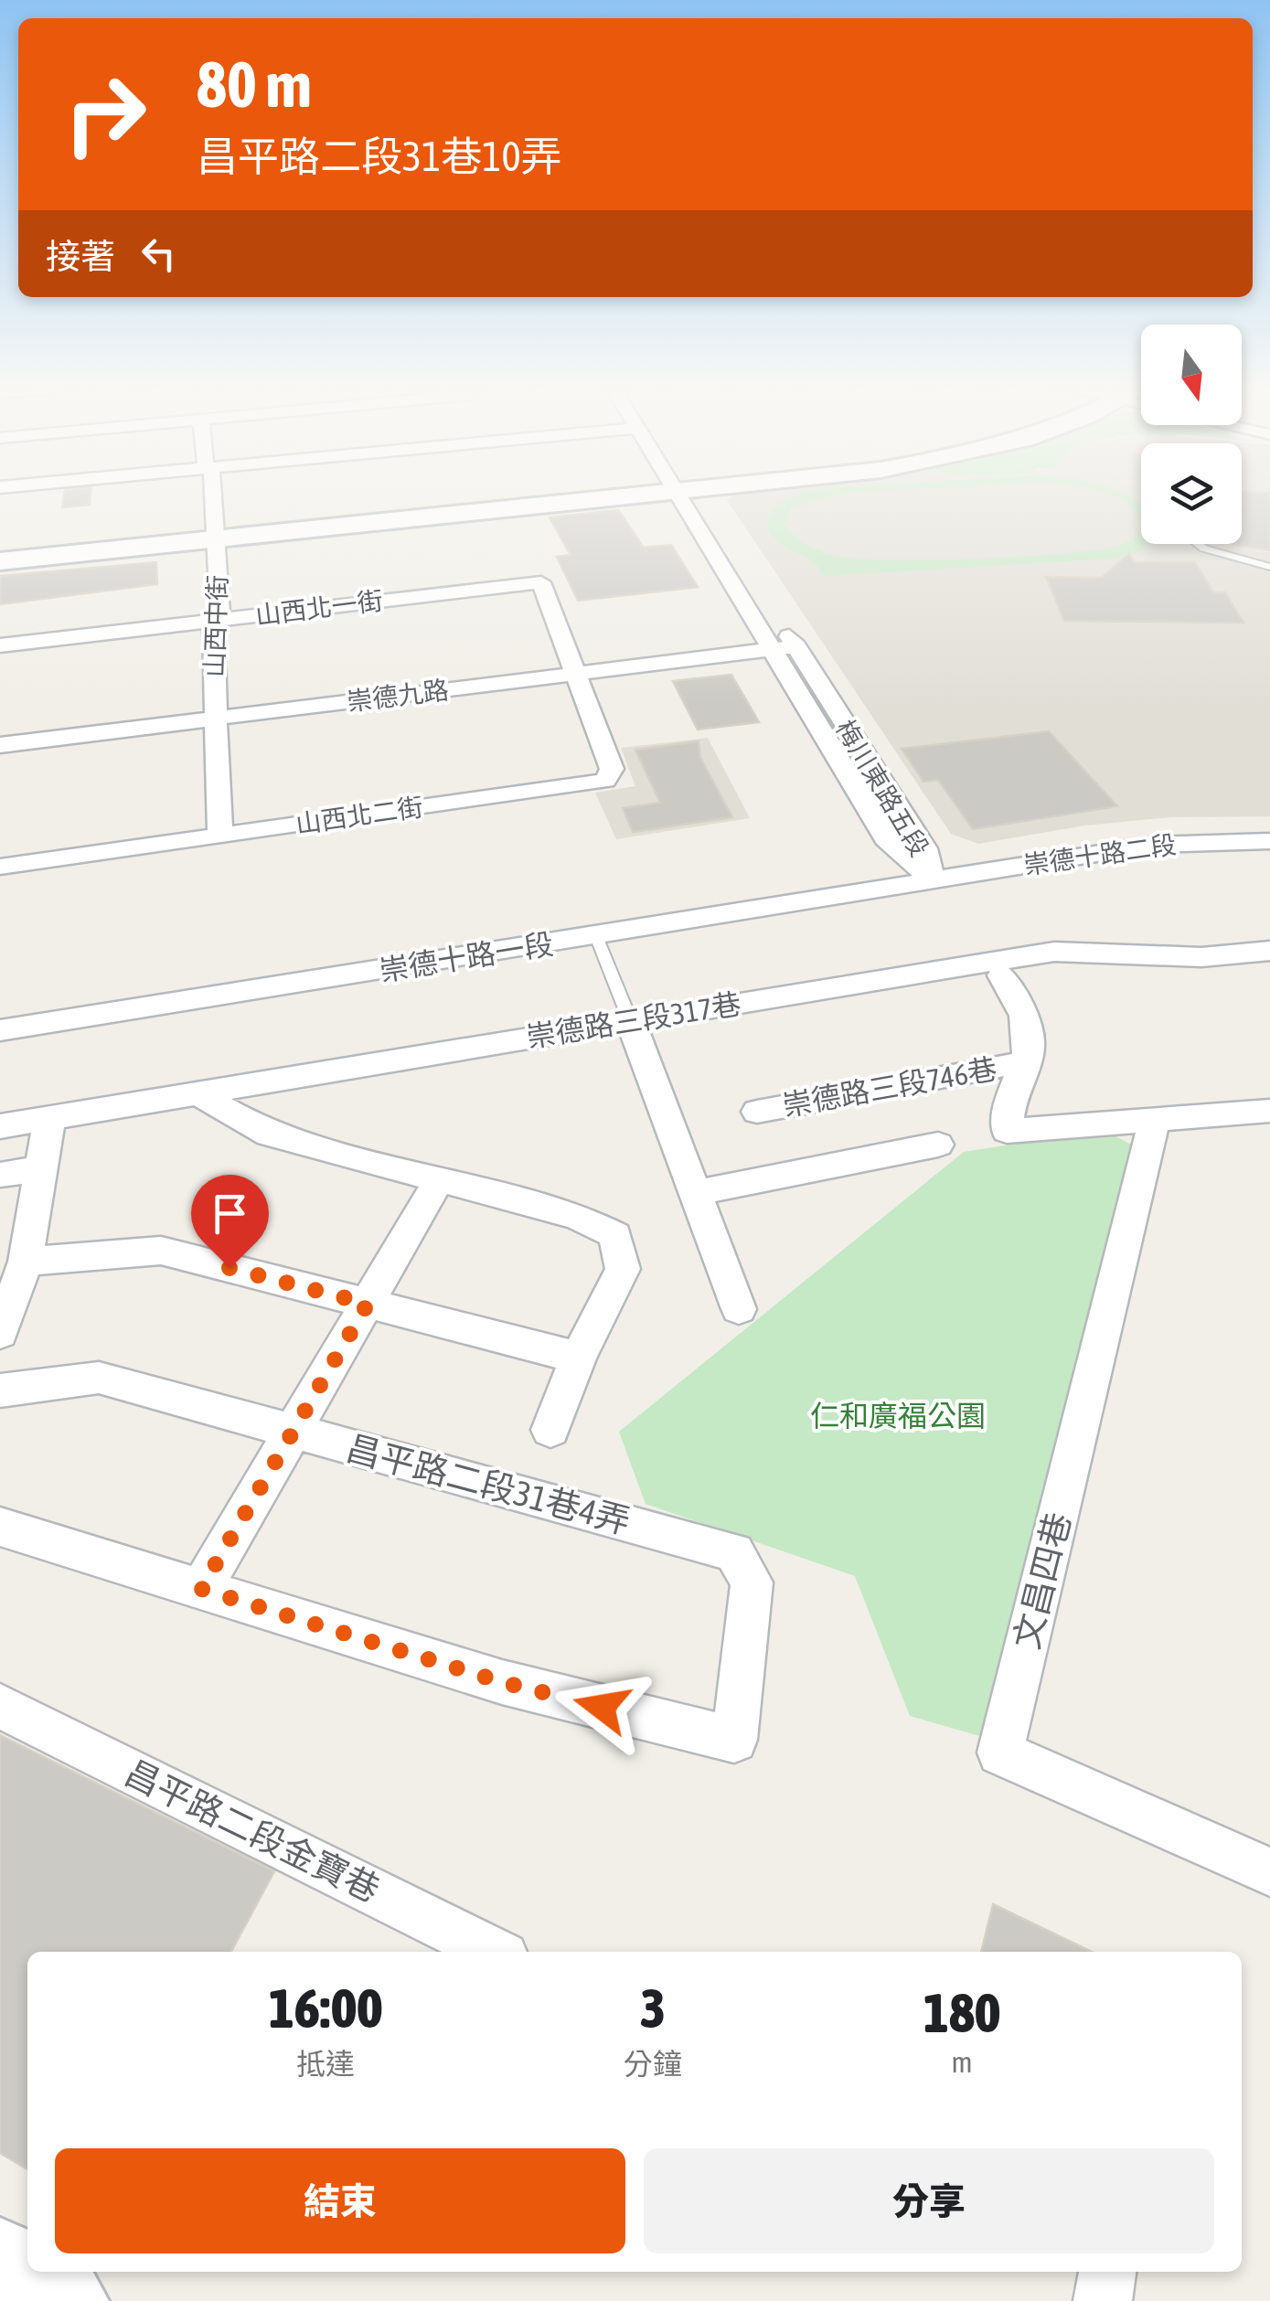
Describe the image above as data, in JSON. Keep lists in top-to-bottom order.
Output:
{
  "streets": {
    "street": [
      "山西北一街",
      "山西中街",
      "崇德九路",
      "梅川東路五段",
      "山西北二街",
      "崇德十路二段",
      "崇德十路一段",
      "崇德路三段317巷",
      "崇德路三段746巷",
      "昌平路二段31巷4弄",
      "文昌四巷",
      "昌平路二段金寶巷"
    ]
  },
  "crossings": [
    ["山西北一街", "山西中街"],
    ["山西北一街", "崇德九路"],
    ["山西北一街", "山西北二街"],
    ["山西中街", "崇德九路"],
    ["山西中街", "山西北二街"],
    ["崇德九路", "梅川東路五段"],
    ["崇德九路", "山西北二街"],
    ["梅川東路五段", "崇德十路二段"],
    ["梅川東路五段", "崇德十路一段"],
    ["崇德十路二段", "崇德十路一段"]
  ],
  "parks": ["仁和廣福公園"],
  "north": "bottom",
  "page": {
    "turn": ["80 m", "昌平路二段31巷10弄"],
    "then": "接著",
    "eta": [
      "16:00",
      "抵達",
      "3",
      "分鐘",
      "180",
      "m"
    ],
    "buttons": ["結束", "分享"]
  }
}
